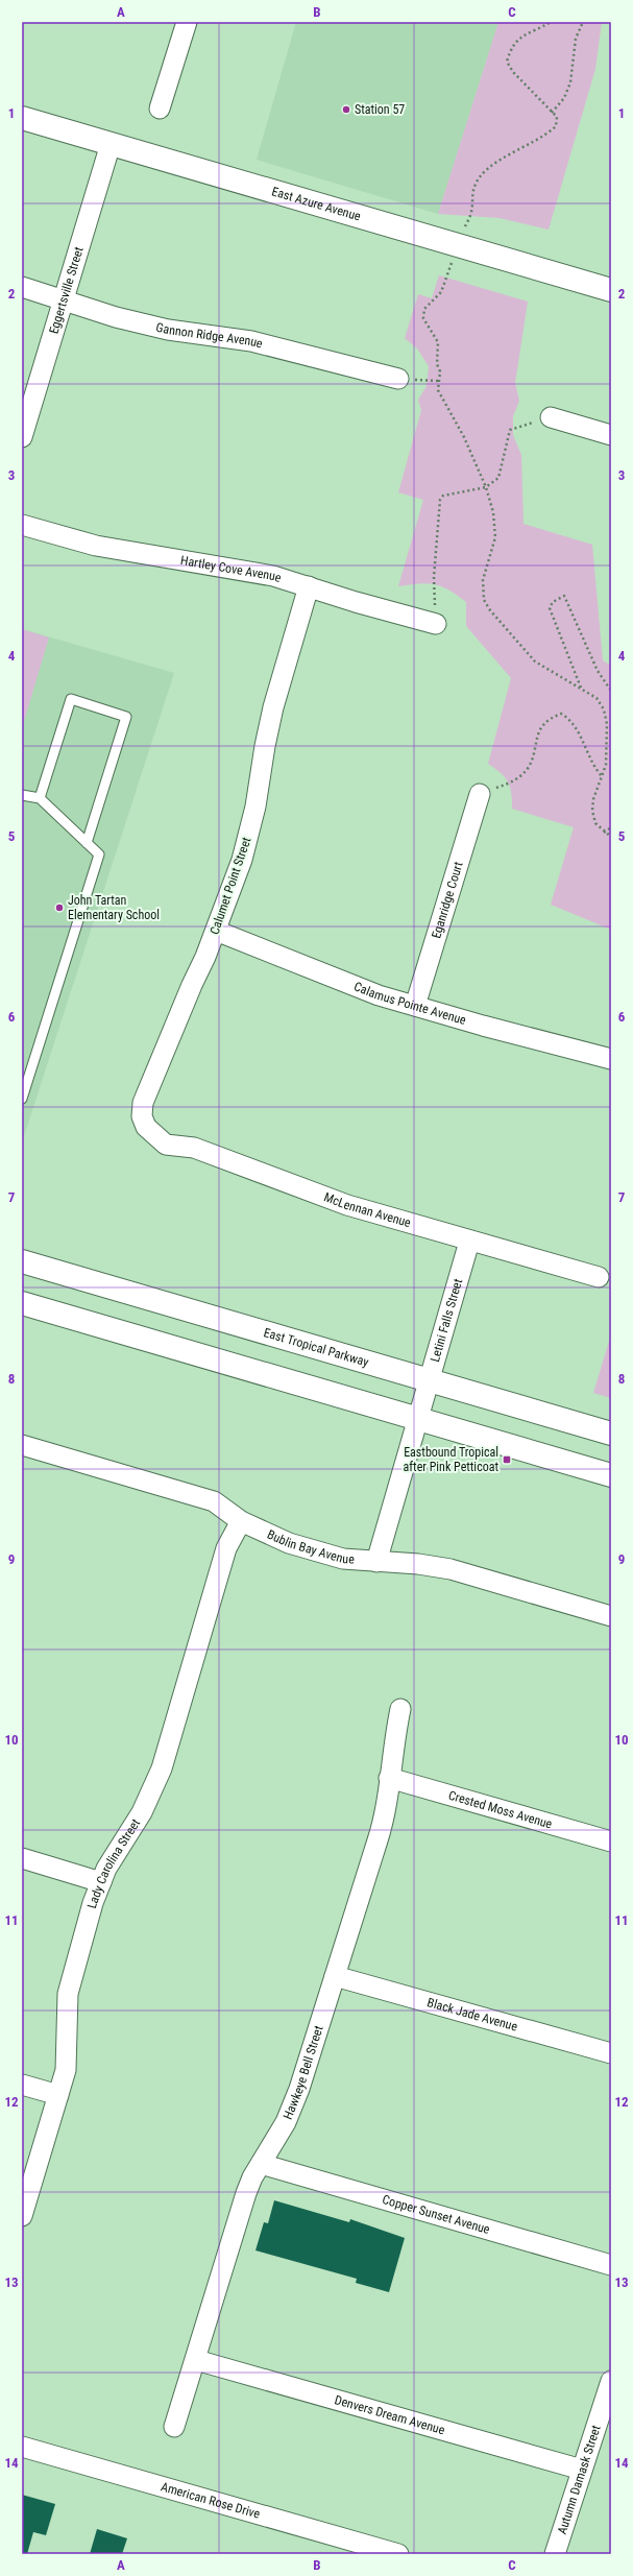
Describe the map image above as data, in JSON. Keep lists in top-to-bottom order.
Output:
{
  "streets": {
    "main road": ["East Azure Avenue", "East Tropical Parkway"],
    "street": [
      "Eggertsville Street",
      "Gannon Ridge Avenue",
      "Hartley Cove Avenue",
      "Calumet Point Street",
      "Eganridge Court",
      "Calamus Pointe Avenue",
      "McLennan Avenue",
      "Letini Falls Street",
      "Bublin Bay Avenue",
      "Crested Moss Avenue",
      "Lady Carolina Street",
      "Black Jade Avenue",
      "Hawkeye Bell Street",
      "Copper Sunset Avenue",
      "Denvers Dream Avenue",
      "Autumn Damask Street",
      "American Rose Drive"
    ]
  },
  "crossings": [
    ["East Azure Avenue", "Eggertsville Street"],
    ["Eggertsville Street", "Gannon Ridge Avenue"],
    ["Hartley Cove Avenue", "Calumet Point Street"],
    ["Calumet Point Street", "Calamus Pointe Avenue"],
    ["Calumet Point Street", "McLennan Avenue"],
    ["Eganridge Court", "Calamus Pointe Avenue"],
    ["McLennan Avenue", "Letini Falls Street"],
    ["Letini Falls Street", "East Tropical Parkway"],
    ["Letini Falls Street", "Bublin Bay Avenue"],
    ["Bublin Bay Avenue", "Lady Carolina Street"],
    ["Crested Moss Avenue", "Hawkeye Bell Street"],
    ["Black Jade Avenue", "Hawkeye Bell Street"],
    ["Hawkeye Bell Street", "Copper Sunset Avenue"],
    ["Hawkeye Bell Street", "Denvers Dream Avenue"],
    ["Denvers Dream Avenue", "Autumn Damask Street"]
  ],
  "places": {
    "other": ["Station 57", "John Tartan Elementary School"],
    "transit": ["Eastbound Tropical after Pink Petticoat"]
  },
  "grid": {
    "columns": ["A", "B", "C"],
    "rows": [
      "1",
      "2",
      "3",
      "4",
      "5",
      "6",
      "7",
      "8",
      "9",
      "10",
      "11",
      "12",
      "13",
      "14"
    ]
  }
}
